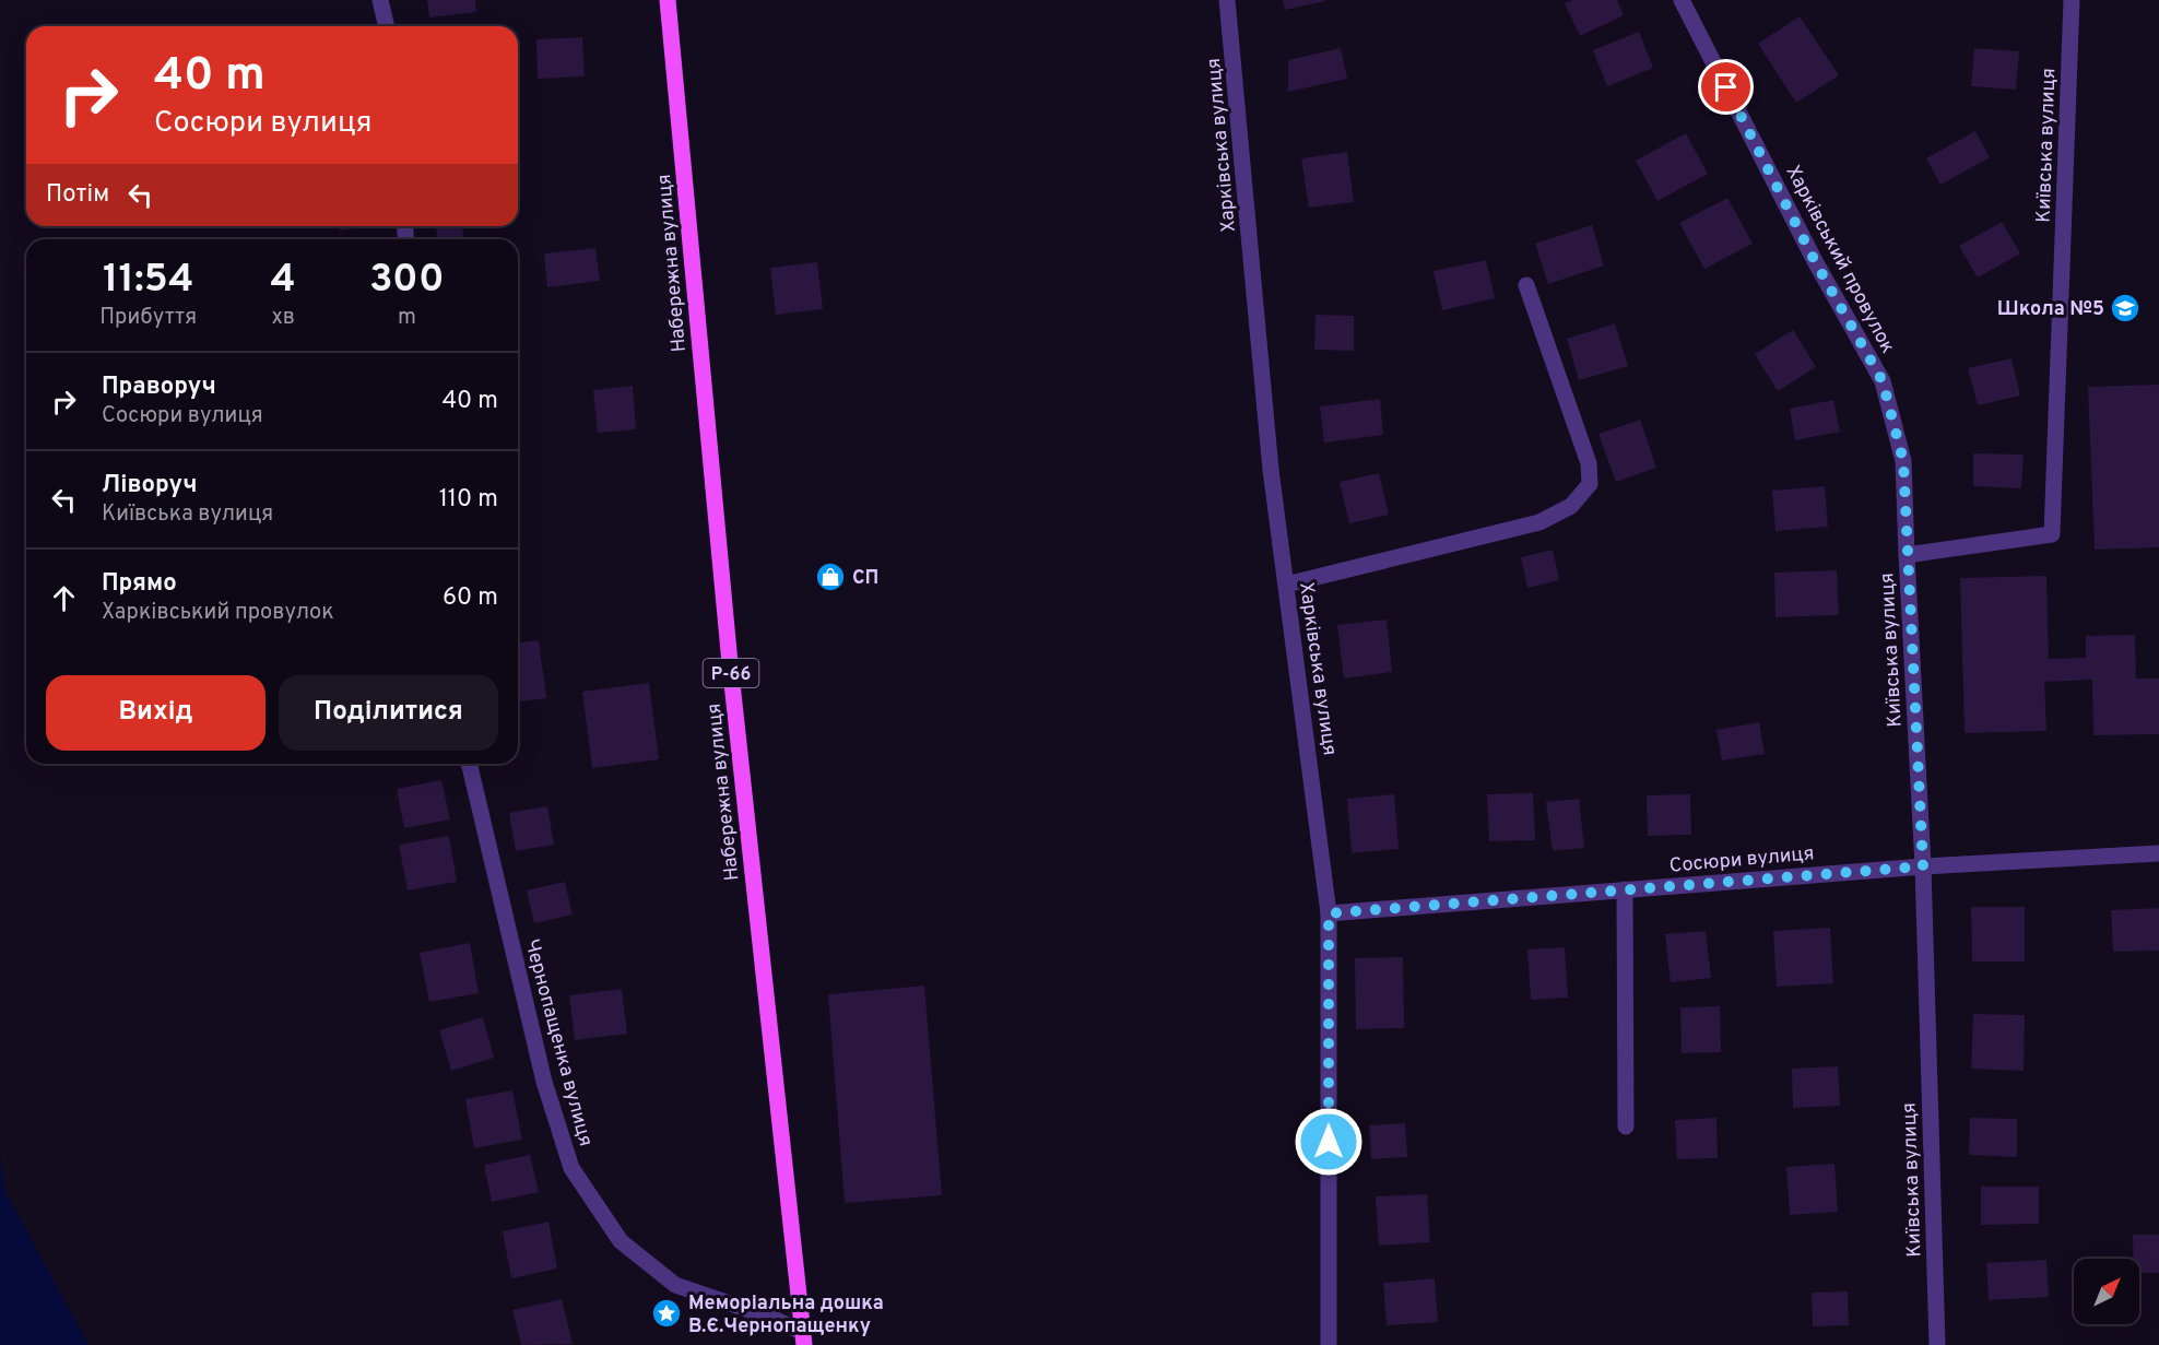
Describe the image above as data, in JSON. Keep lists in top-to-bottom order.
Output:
{
  "streets": {
    "main road": ["Набережна вулиця", "Р-66"],
    "street": [
      "Харківська вулиця",
      "Київська вулиця",
      "Харківський провулок",
      "Сосюри вулиця",
      "Чернопащенка вулиця"
    ]
  },
  "crossings": [
    ["Харківська вулиця", "Сосюри вулиця"],
    ["Київська вулиця", "Харківський провулок"],
    ["Київська вулиця", "Сосюри вулиця"],
    ["Набережна вулиця", "Чернопащенка вулиця"]
  ],
  "places": {
    "school or university": ["Школа №5"],
    "shop": ["СП"],
    "place": ["Меморіальна дошка В.Є.Чернопащенку"]
  },
  "north": "top right",
  "page": {
    "turn": ["40 m", "Сосюри вулиця"],
    "then": "Потім",
    "eta": [
      "11:54",
      "Прибуття",
      "4",
      "хв",
      "300",
      "m"
    ],
    "list": [
      {
        "name": "Праворуч",
        "note": "Сосюри вулиця",
        "value": "40 m"
      },
      {
        "name": "Ліворуч",
        "note": "Київська вулиця",
        "value": "110 m"
      },
      {
        "name": "Прямо",
        "note": "Харківський провулок",
        "value": "60 m"
      }
    ],
    "buttons": ["Вихід", "Поділитися"]
  }
}
